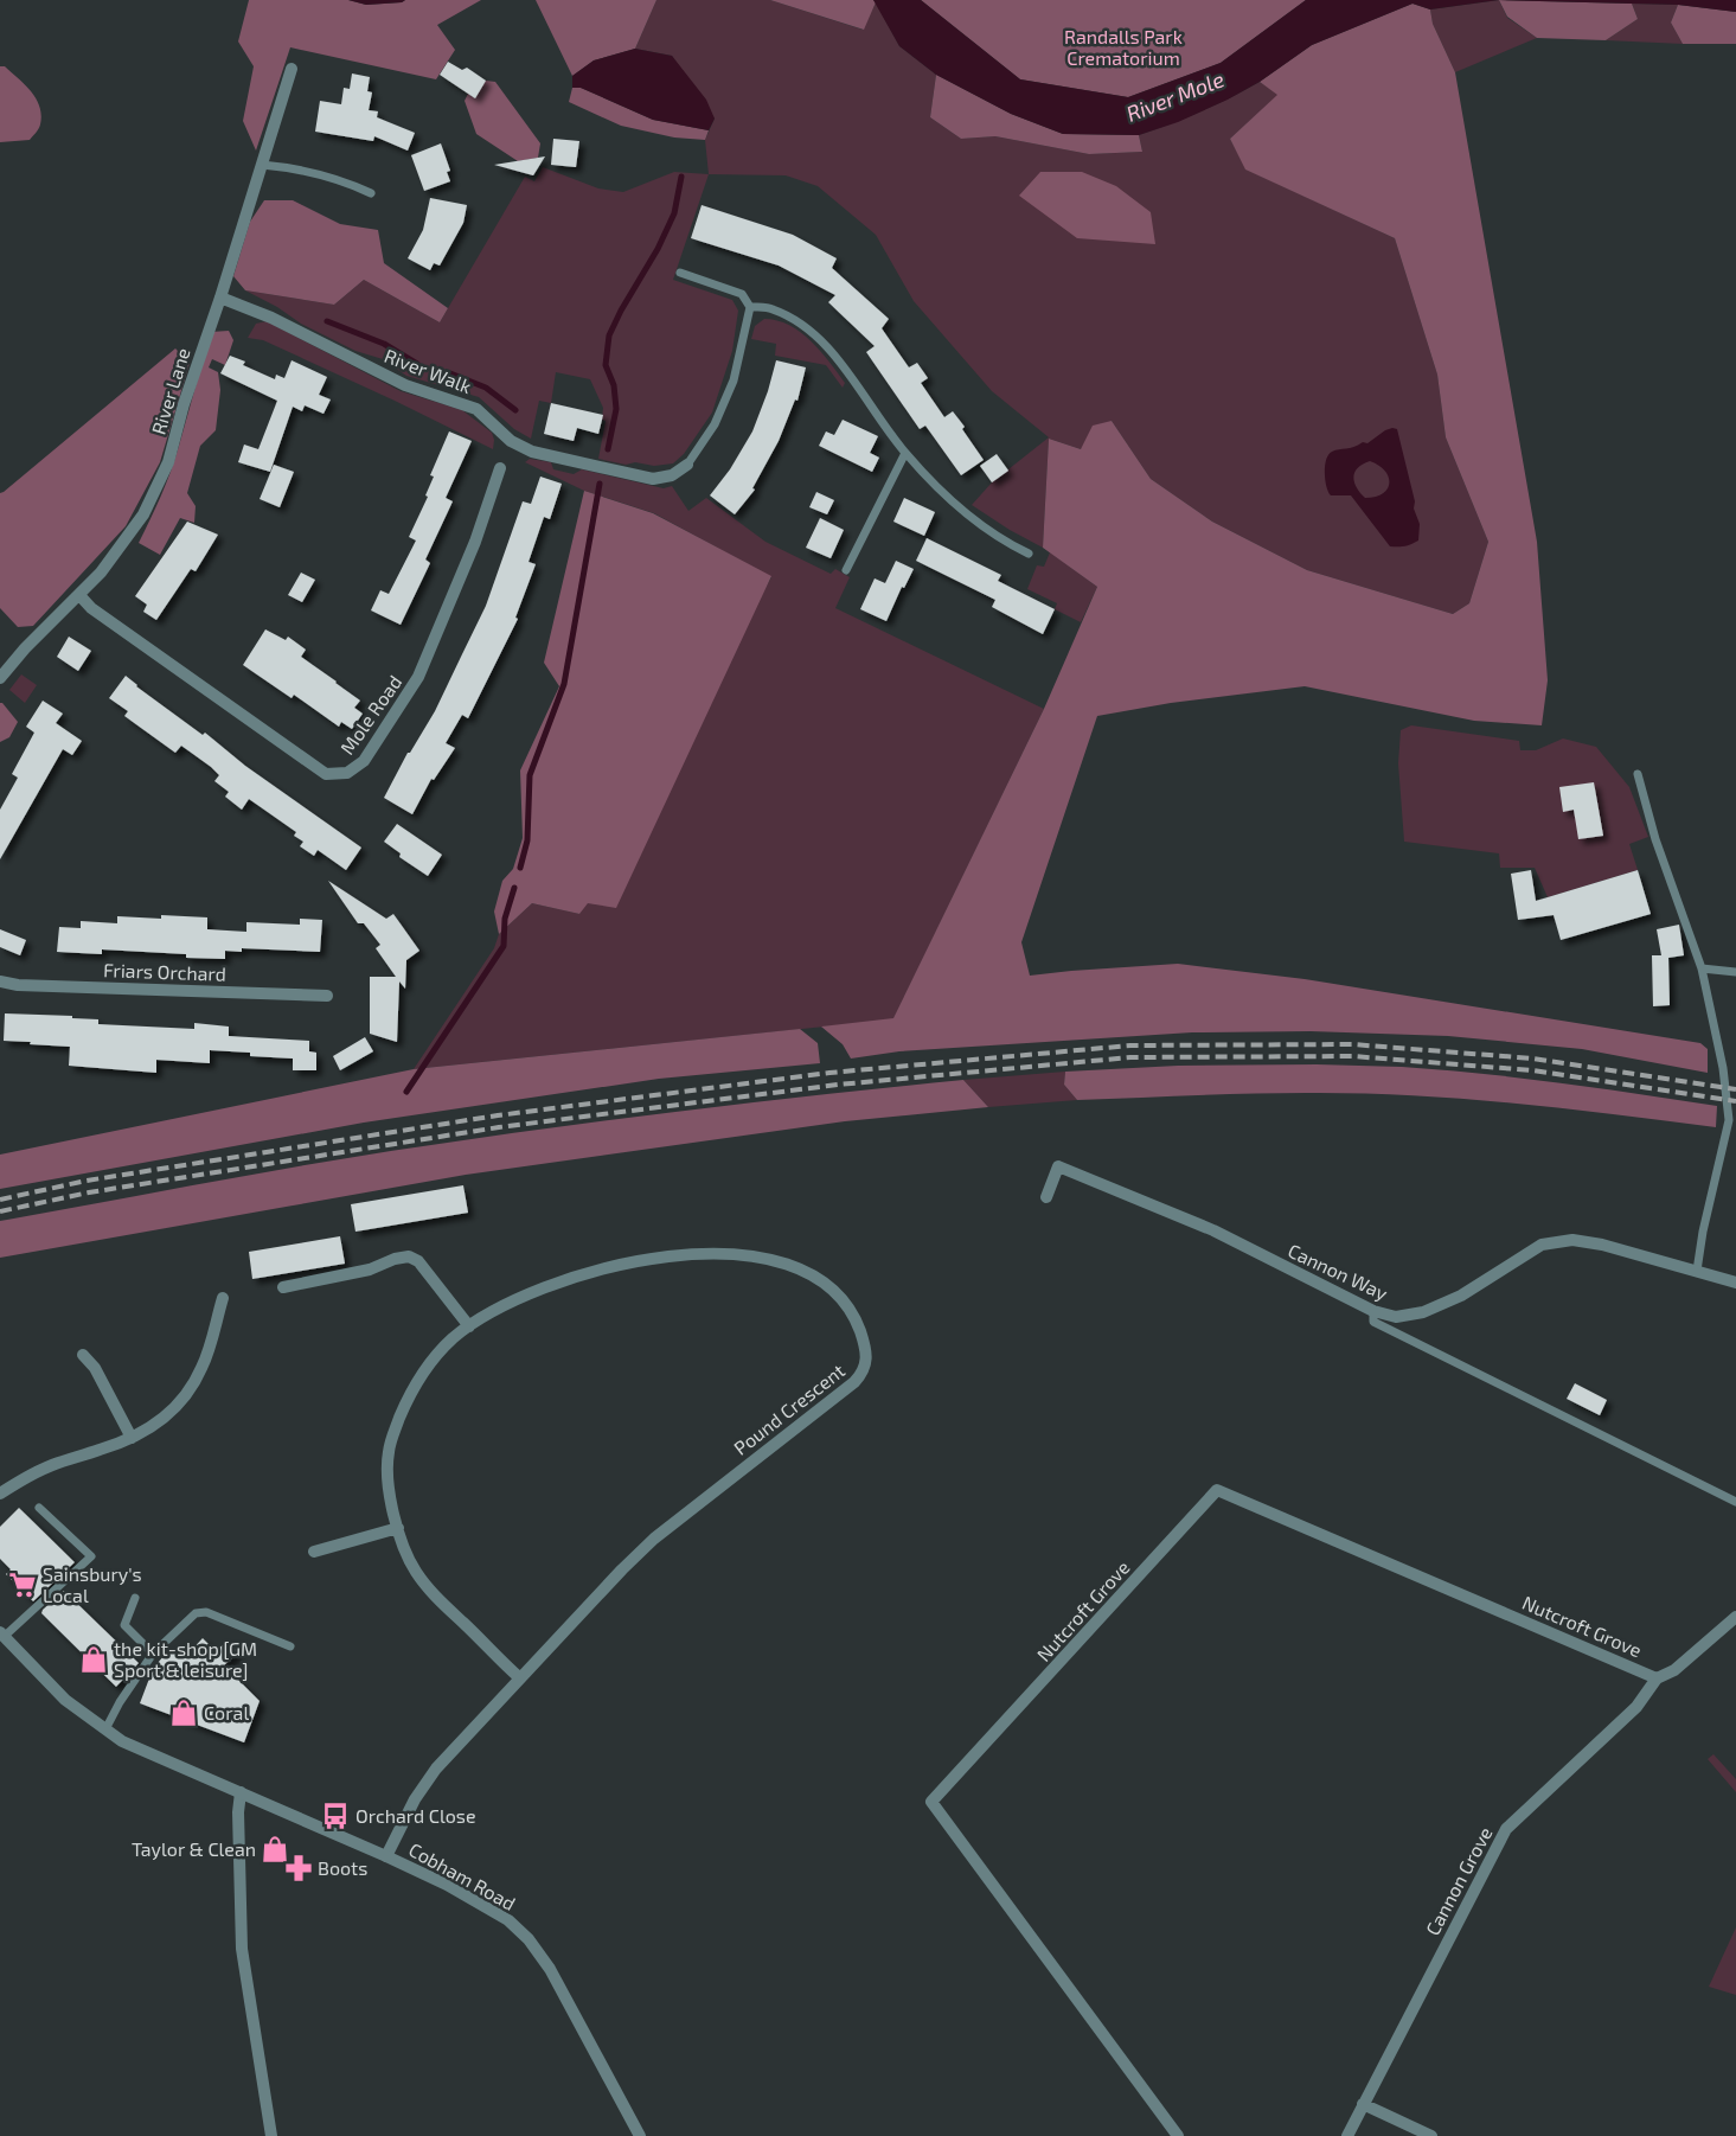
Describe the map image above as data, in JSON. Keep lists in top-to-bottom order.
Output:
{
  "streets": {
    "street": [
      "River Walk",
      "River Lane",
      "Mole Road",
      "Friars Orchard",
      "Cannon Way",
      "Pound Crescent",
      "Nutcroft Grove",
      "Cobham Road",
      "Cannon Grove"
    ]
  },
  "crossings": [
    ["River Walk", "River Lane"],
    ["River Lane", "Mole Road"],
    ["Pound Crescent", "Cobham Road"],
    ["Nutcroft Grove", "Cannon Grove"]
  ],
  "water": ["River Mole"],
  "parks": ["Randalls Park Crematorium"],
  "places": {
    "supermarket": ["Sainsbury's Local"],
    "shop": ["the kit-shop [GM Sport & leisure]", "Coral", "Taylor & Clean"],
    "bus stop": ["Orchard Close"],
    "pharmacy": ["Boots"]
  }
}
